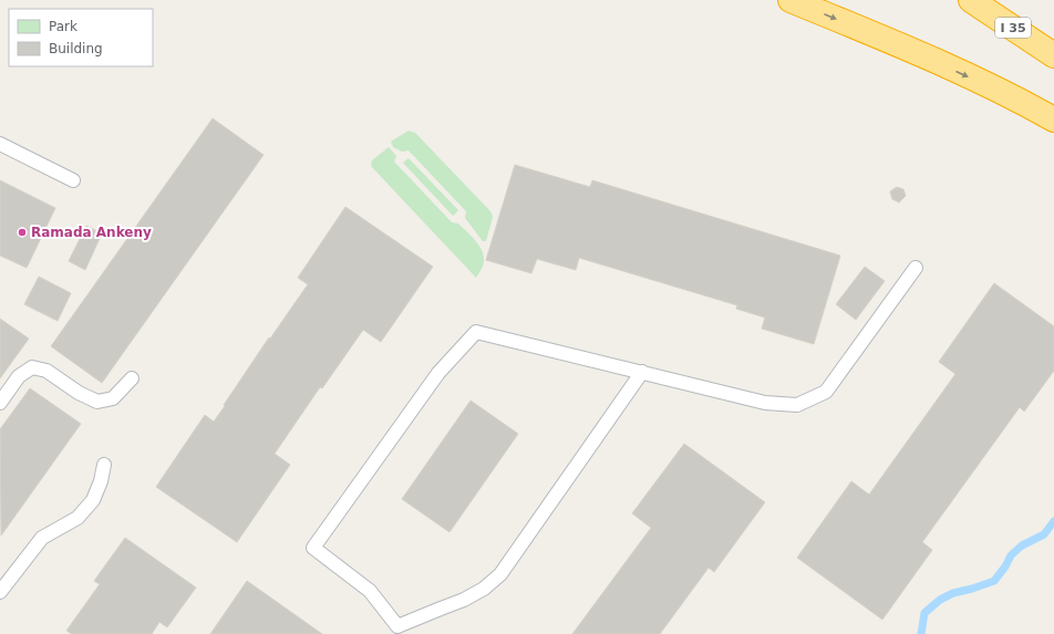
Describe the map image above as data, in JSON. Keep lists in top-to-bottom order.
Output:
{
  "streets": {
    "highway": ["I 35"]
  },
  "places": ["Ramada Ankeny"],
  "legend": ["Park", "Building"]
}
